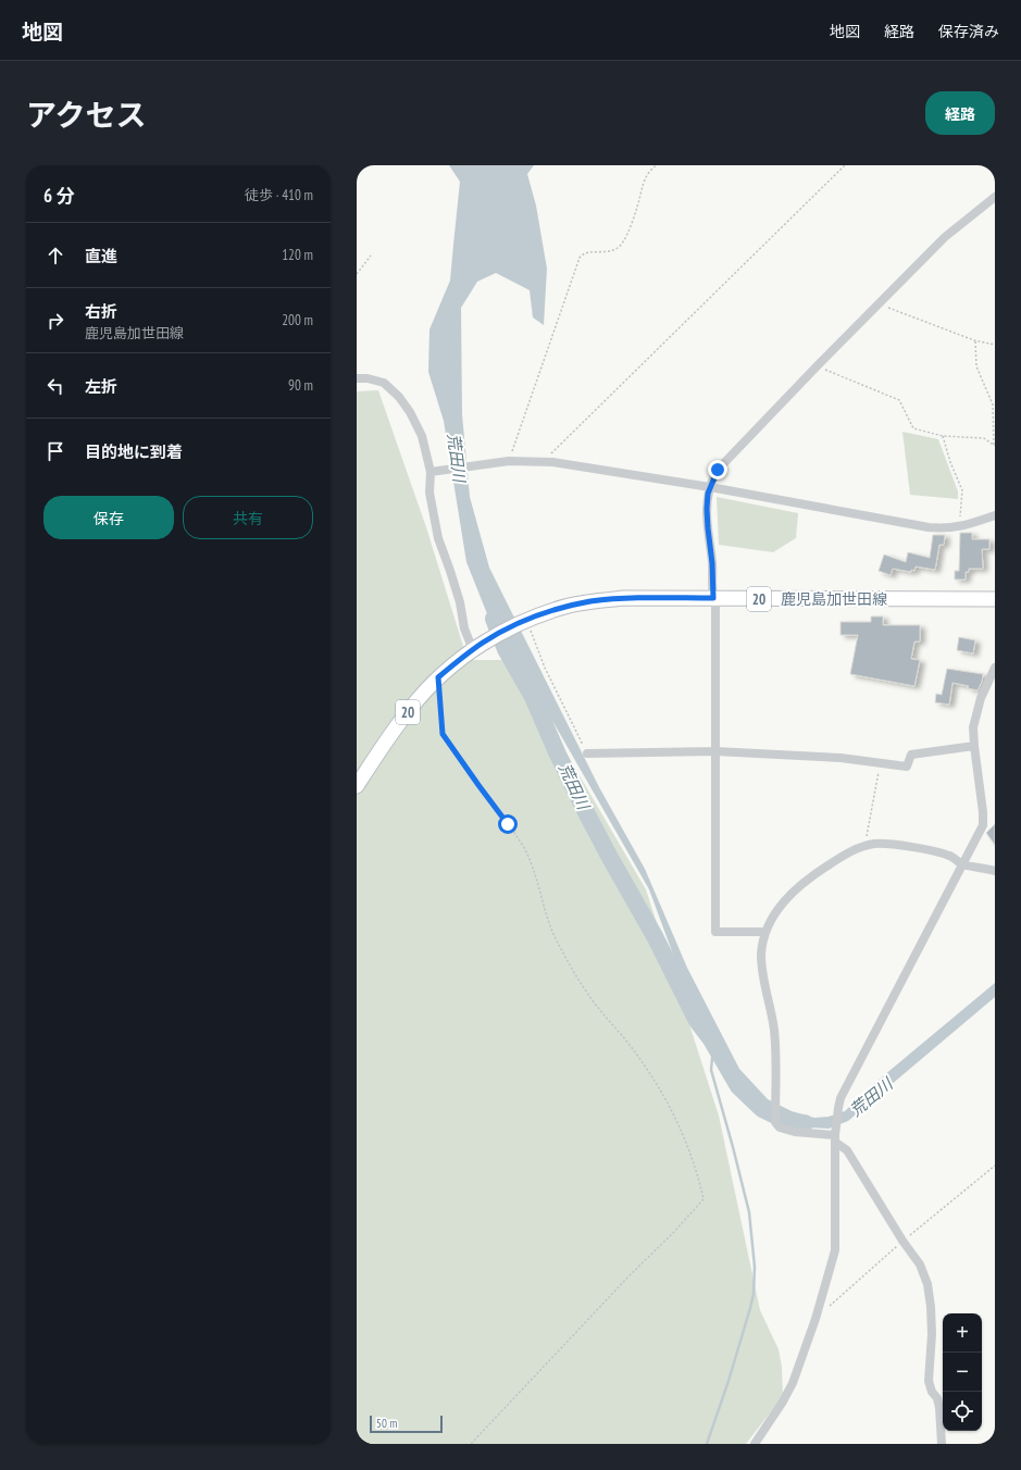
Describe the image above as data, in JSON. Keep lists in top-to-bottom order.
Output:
{
  "streets": {
    "main road": ["20", "鹿児島加世田線"]
  },
  "water": ["荒田川"],
  "scale_bar": "50 m",
  "page": {
    "header": "地図",
    "nav": ["地図", "経路", "保存済み"],
    "title": "アクセス",
    "buttons": [
      "経路",
      ["保存", "共有"]
    ],
    "heading": ["6 分", "徒歩 · 410 m"],
    "list": [
      ["直進", "120 m"],
      ["右折", "鹿児島加世田線", "200 m"],
      ["左折", "90 m"],
      "目的地に到着"
    ],
    "map_buttons": ["+", "−"],
    "scale": "50 m"
  }
}
